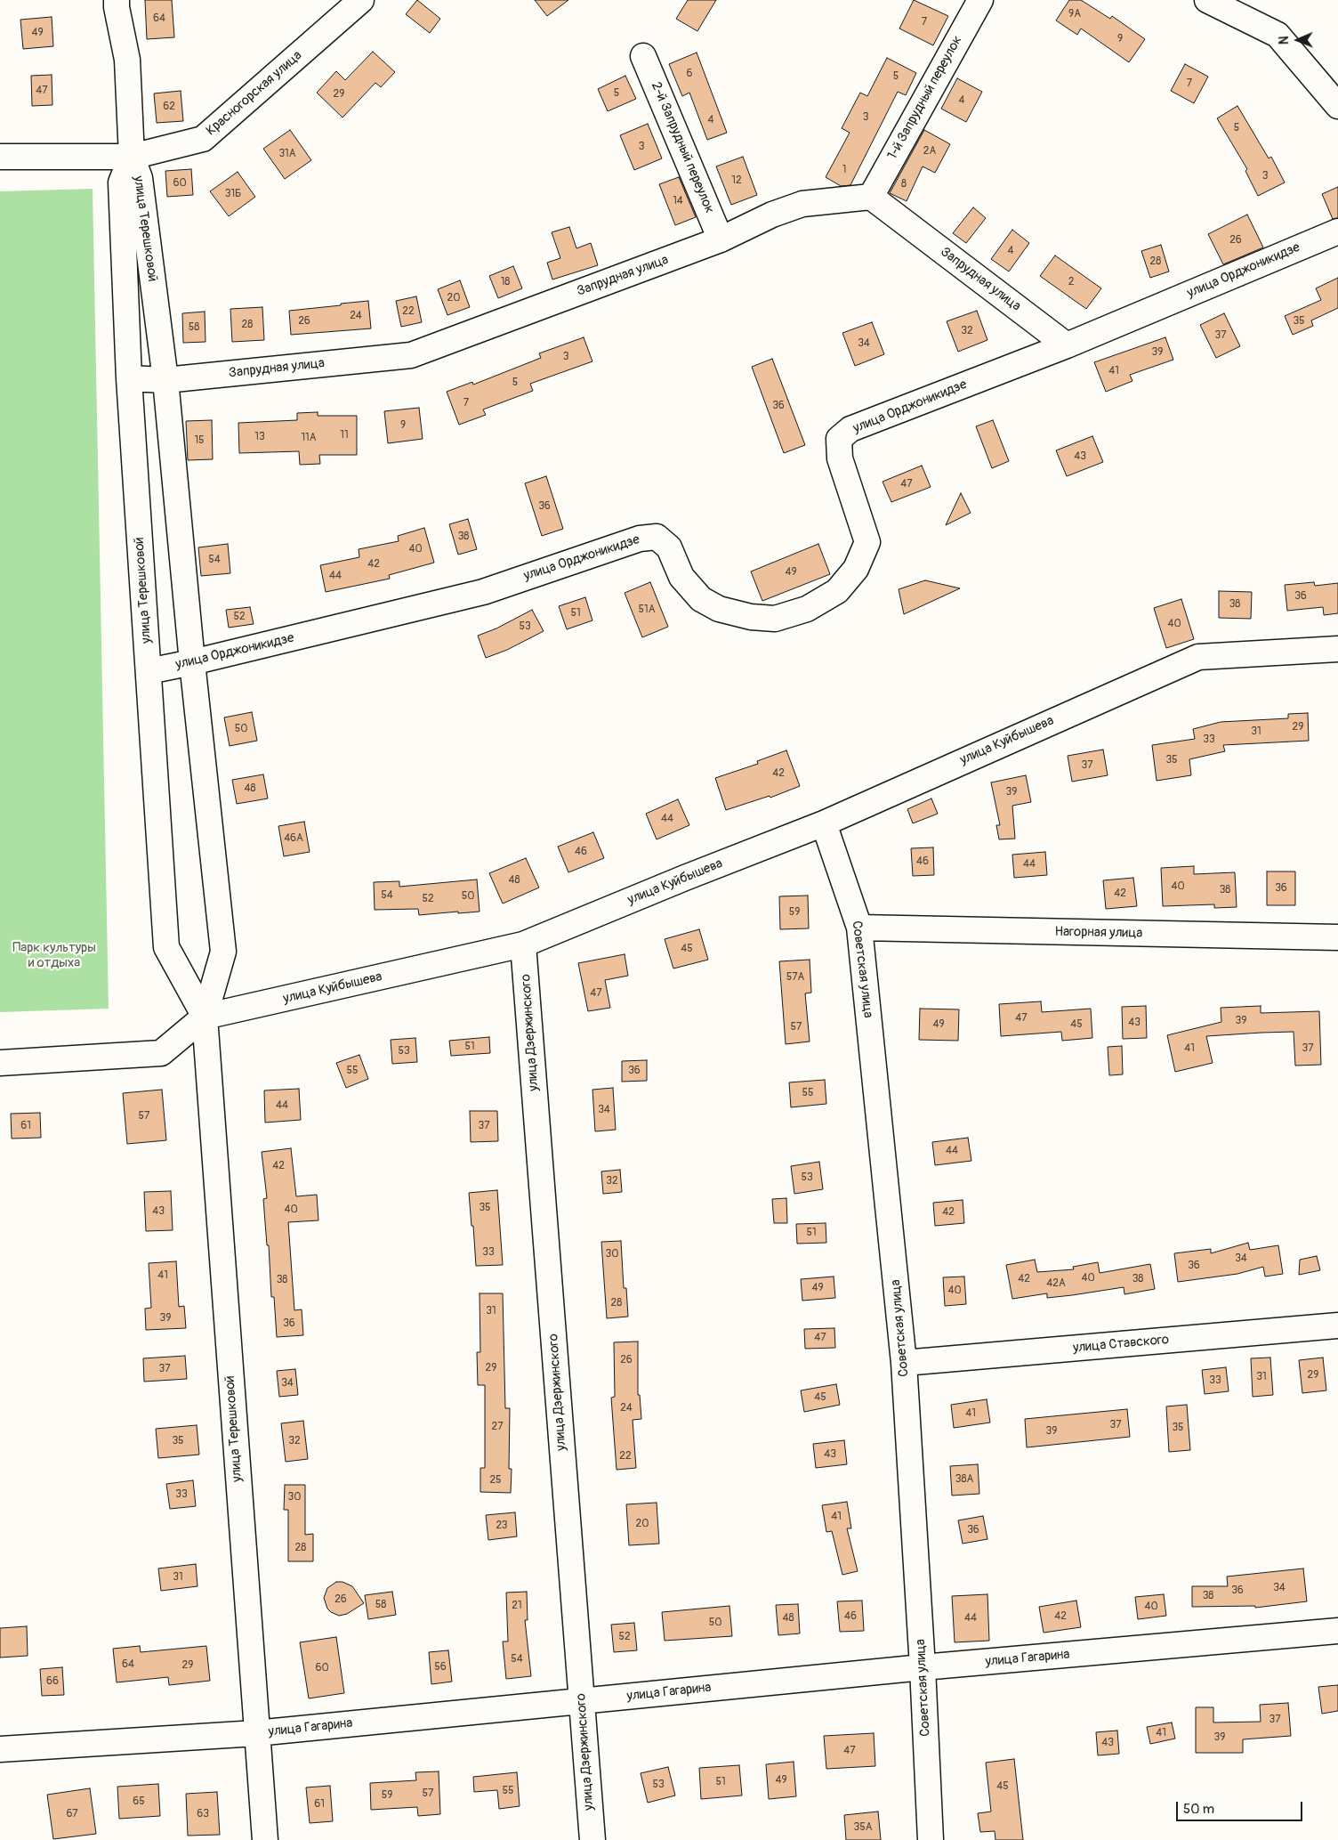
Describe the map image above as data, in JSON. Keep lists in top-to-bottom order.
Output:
{
  "streets": {
    "street": [
      "Красногорская улица",
      "1-й Запрудный переулок",
      "2-й Запрудный переулок",
      "улица Терешковой",
      "улица Орджоникидзе",
      "Запрудная улица",
      "улица Куйбышева",
      "Нагорная улица",
      "Советская улица",
      "улица Дзержинского",
      "улица Ставского",
      "улица Гагарина"
    ]
  },
  "crossings": [
    ["Красногорская улица", "улица Терешковой"],
    ["1-й Запрудный переулок", "Запрудная улица"],
    ["2-й Запрудный переулок", "Запрудная улица"],
    ["улица Терешковой", "улица Орджоникидзе"],
    ["улица Терешковой", "Запрудная улица"],
    ["улица Терешковой", "улица Куйбышева"],
    ["улица Терешковой", "улица Гагарина"],
    ["улица Орджоникидзе", "Запрудная улица"],
    ["улица Куйбышева", "Советская улица"],
    ["улица Куйбышева", "улица Дзержинского"],
    ["Нагорная улица", "Советская улица"],
    ["Советская улица", "улица Ставского"],
    ["Советская улица", "улица Гагарина"],
    ["улица Дзержинского", "улица Гагарина"]
  ],
  "parks": ["Парк культуры и отдыха"],
  "house_numbers": [
    "9А",
    "64",
    "7",
    "49",
    "9",
    "6",
    "5",
    "7",
    "47",
    "5",
    "29",
    "4",
    "62",
    "3",
    "4",
    "5",
    "3",
    "2А",
    "31А",
    "1",
    "3",
    "12",
    "60",
    "8",
    "31Б",
    "14",
    "26",
    "4",
    "28",
    "18",
    "2",
    "20",
    "22",
    "24",
    "26",
    "35",
    "28",
    "58",
    "32",
    "37",
    "34",
    "39",
    "3",
    "41",
    "5",
    "7",
    "36",
    "9",
    "11",
    "13",
    "11А",
    "15",
    "43",
    "47",
    "36",
    "38",
    "40",
    "54",
    "42",
    "49",
    "44",
    "36",
    "38",
    "51А",
    "51",
    "52",
    "40",
    "53",
    "29",
    "50",
    "31",
    "33",
    "35",
    "37",
    "42",
    "48",
    "39",
    "44",
    "46А",
    "46",
    "46",
    "44",
    "48",
    "40",
    "36",
    "38",
    "42",
    "54",
    "50",
    "52",
    "59",
    "45",
    "57А",
    "47",
    "47",
    "39",
    "43",
    "49",
    "45",
    "57",
    "51",
    "41",
    "37",
    "53",
    "55",
    "36",
    "55",
    "44",
    "34",
    "57",
    "61",
    "37",
    "44",
    "42",
    "53",
    "32",
    "35",
    "40",
    "43",
    "42",
    "51",
    "33",
    "30",
    "34",
    "36",
    "41",
    "40",
    "42",
    "38",
    "38",
    "42А",
    "49",
    "40",
    "28",
    "31",
    "39",
    "36",
    "47",
    "26",
    "29",
    "37",
    "29",
    "31",
    "33",
    "34",
    "45",
    "24",
    "41",
    "37",
    "27",
    "35",
    "39",
    "35",
    "32",
    "43",
    "22",
    "38А",
    "25",
    "33",
    "30",
    "41",
    "20",
    "23",
    "36",
    "28",
    "31",
    "34",
    "36",
    "38",
    "26",
    "58",
    "21",
    "40",
    "46",
    "42",
    "48",
    "44",
    "50",
    "52",
    "54",
    "64",
    "29",
    "56",
    "60",
    "66",
    "37",
    "41",
    "39",
    "43",
    "47",
    "49",
    "51",
    "53",
    "45",
    "55",
    "57",
    "59",
    "65",
    "61",
    "67",
    "63",
    "35А"
  ],
  "scale_bar": "50 m",
  "north": "left"
}
